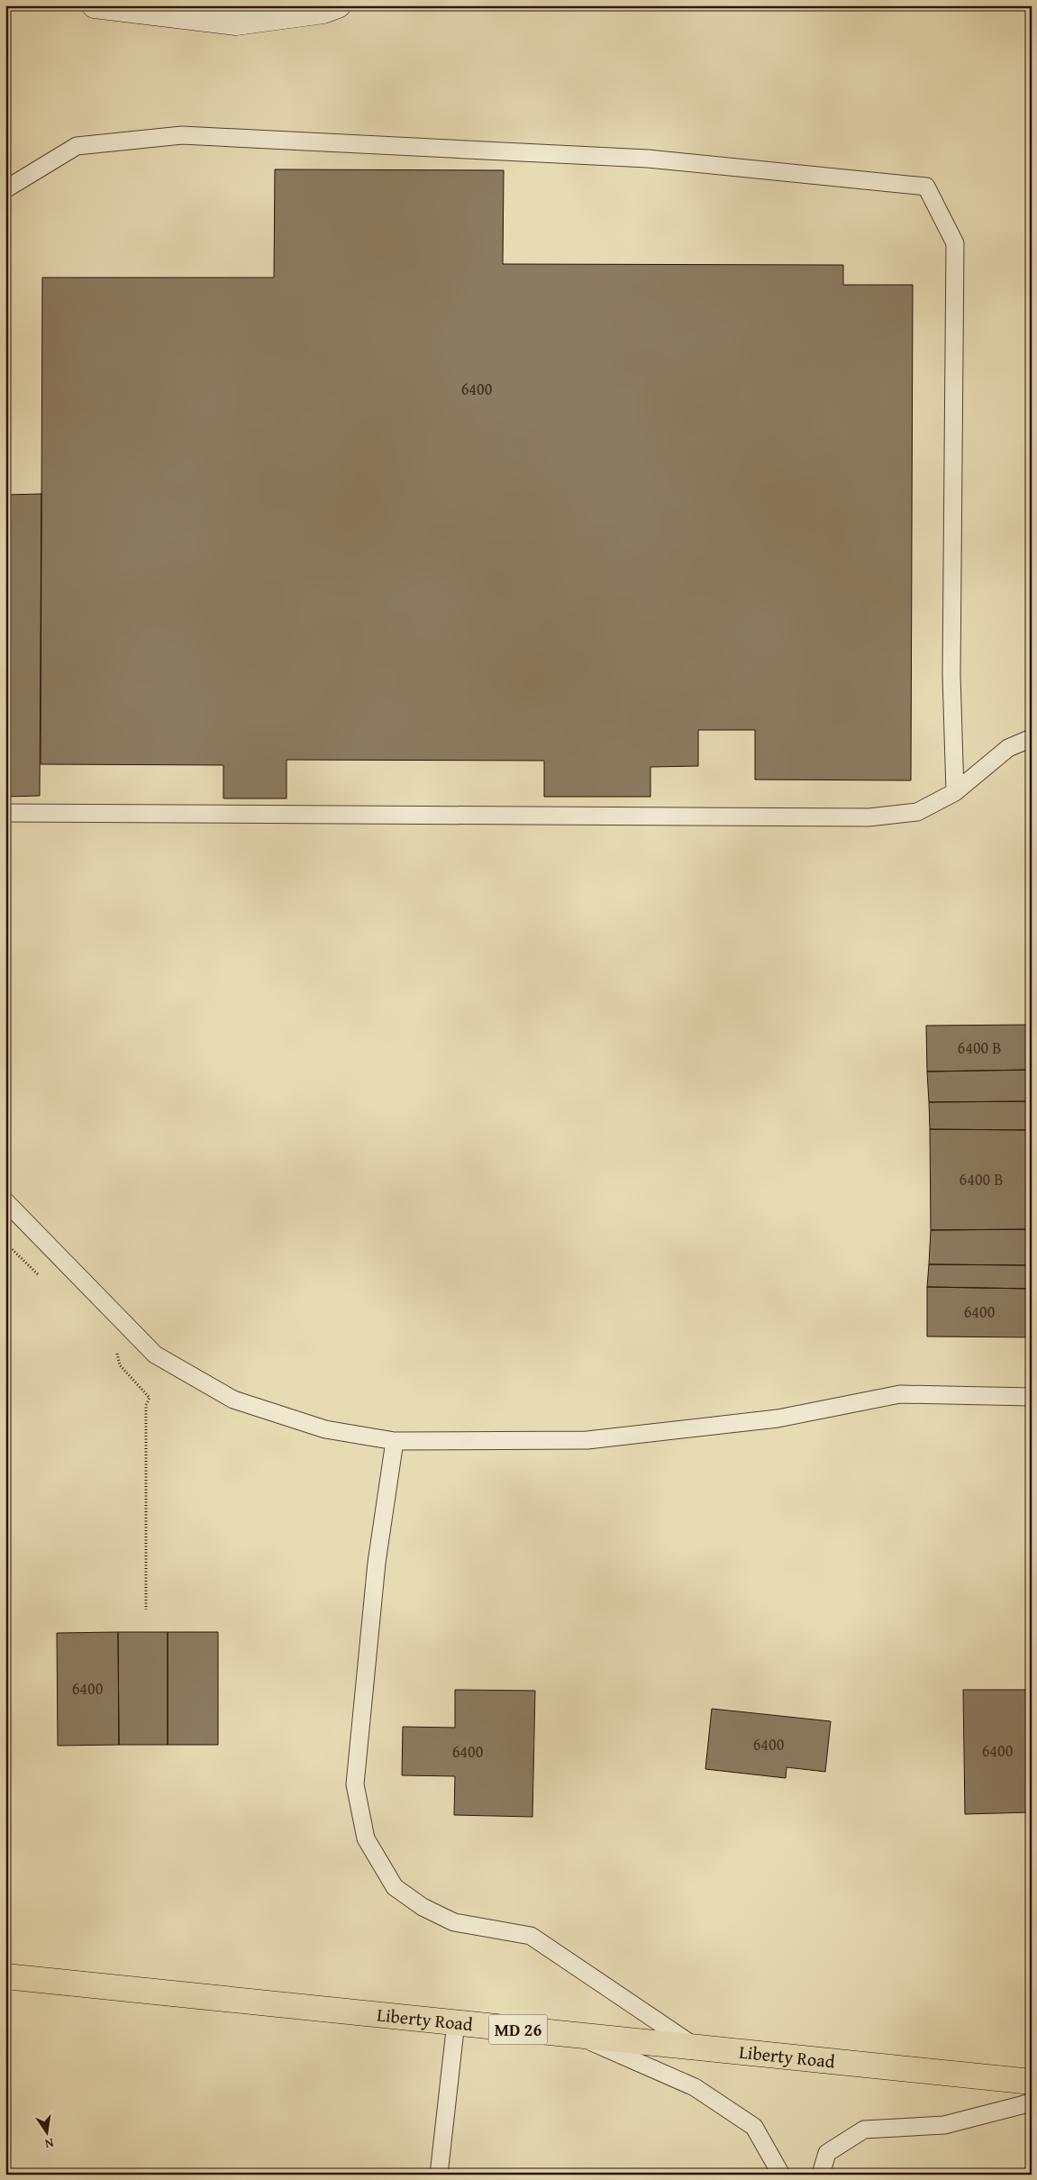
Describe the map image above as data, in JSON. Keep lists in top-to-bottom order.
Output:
{
  "streets": {
    "main road": ["Liberty Road", "MD 26"]
  },
  "house_numbers": [
    "6400",
    "6400 B",
    "6400 B",
    "6400",
    "6400",
    "6400",
    "6400",
    "6400"
  ],
  "north": "bottom"
}
